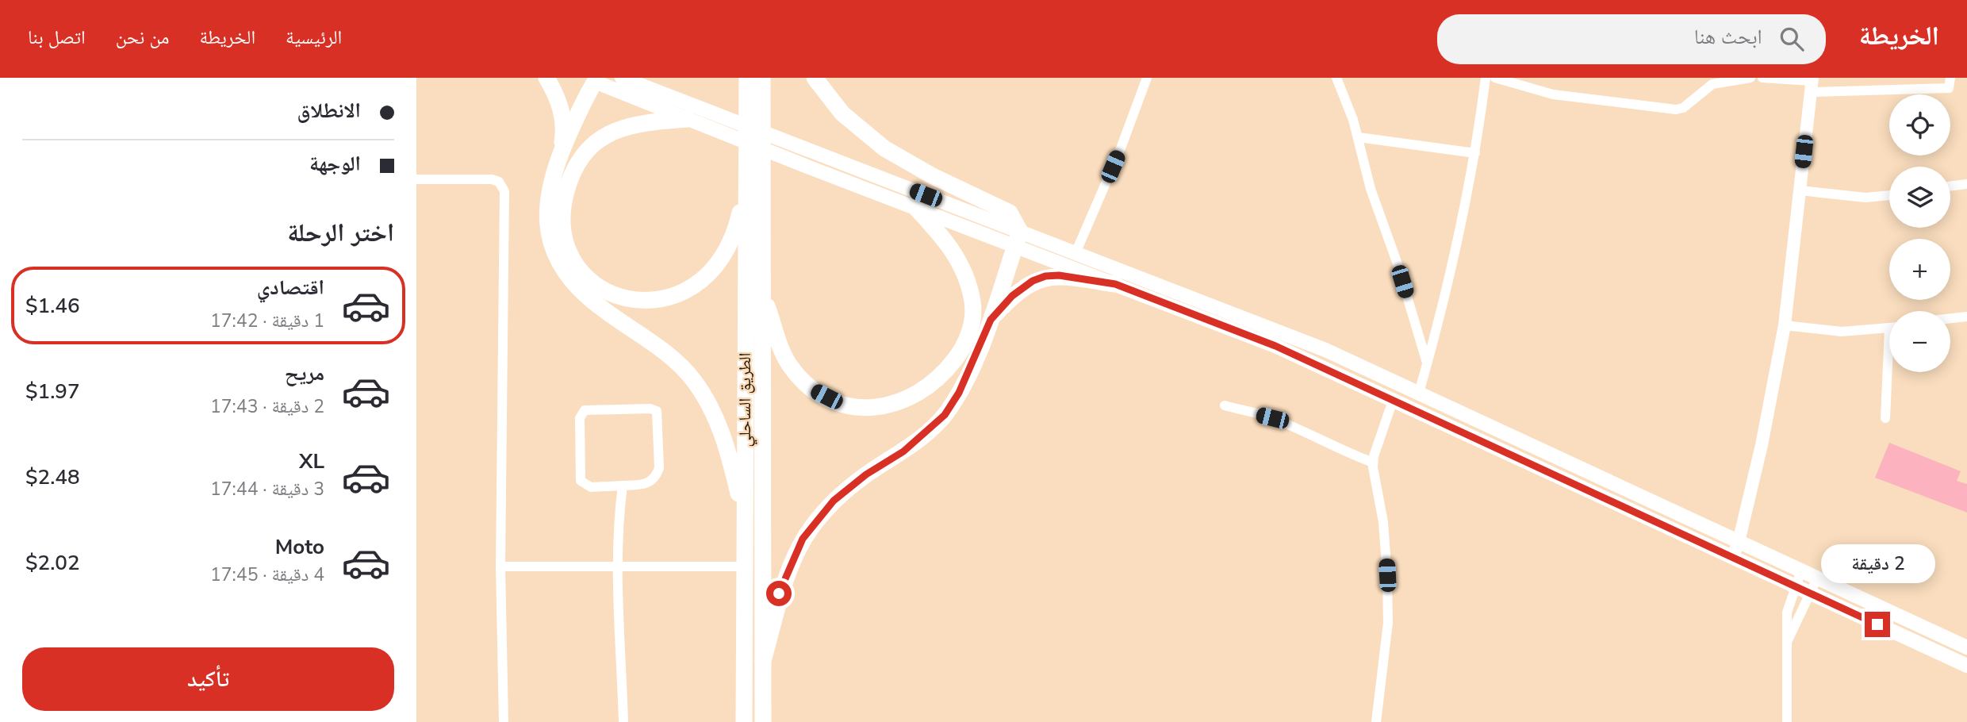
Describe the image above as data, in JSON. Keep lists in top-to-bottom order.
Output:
{
  "streets": {
    "highway": ["الطريق الساحلي"]
  },
  "page": {
    "header": "الخريطة",
    "search": "ابحث هنا",
    "nav": [
      "الرئيسية",
      "الخريطة",
      "من نحن",
      "اتصل بنا"
    ],
    "banner": ["الانطلاق", "الوجهة"],
    "map_buttons": ["+", "−"],
    "heading": "اختر الرحلة",
    "list": [
      {
        "name": "اقتصادي",
        "note": "1 دقيقة · 17:42",
        "value": "$1.46"
      },
      {
        "name": "مريح",
        "note": "2 دقيقة · 17:43",
        "value": "$1.97"
      },
      {
        "name": "XL",
        "note": "3 دقيقة · 17:44",
        "value": "$2.48"
      },
      {
        "name": "Moto",
        "note": "4 دقيقة · 17:45",
        "value": "$2.02"
      }
    ],
    "bubble": "2 دقيقة",
    "buttons": "تأكيد"
  }
}
